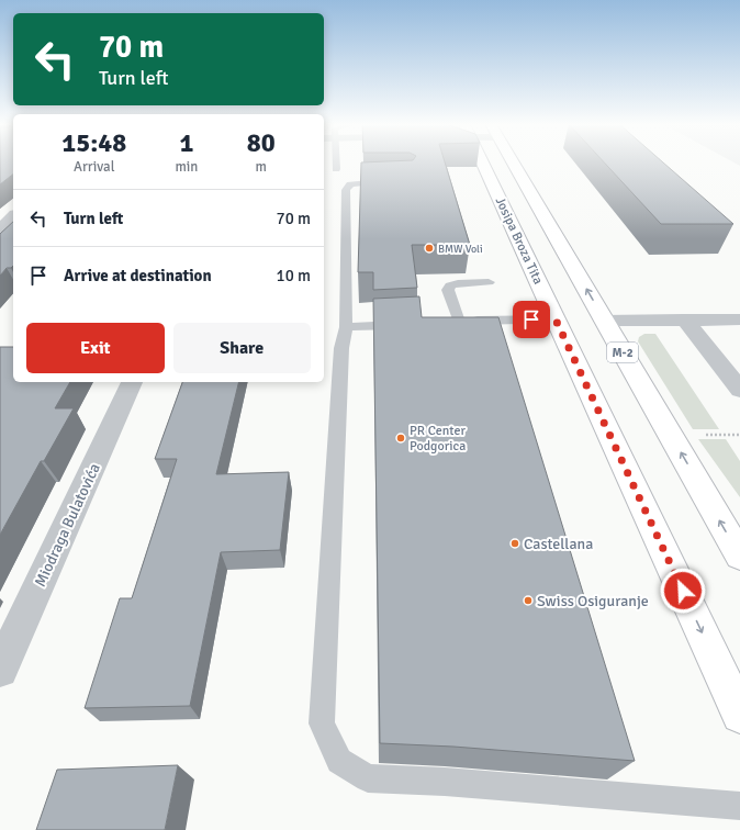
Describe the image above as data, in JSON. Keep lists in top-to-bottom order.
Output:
{
  "streets": {
    "main road": ["Josipa Broza Tita", "M-2"],
    "street": ["Miodraga Bulatovića"]
  },
  "places": [
    "BMW Voli",
    "PR Center Podgorica",
    "Castellana",
    "Swiss Osiguranje"
  ],
  "page": {
    "turn": ["70 m", "Turn left"],
    "eta": [
      "15:48",
      "Arrival",
      "1",
      "min",
      "80",
      "m"
    ],
    "list": [
      {
        "name": "Turn left",
        "value": "70 m"
      },
      {
        "name": "Arrive at destination",
        "value": "10 m"
      }
    ],
    "buttons": ["Exit", "Share"]
  }
}
